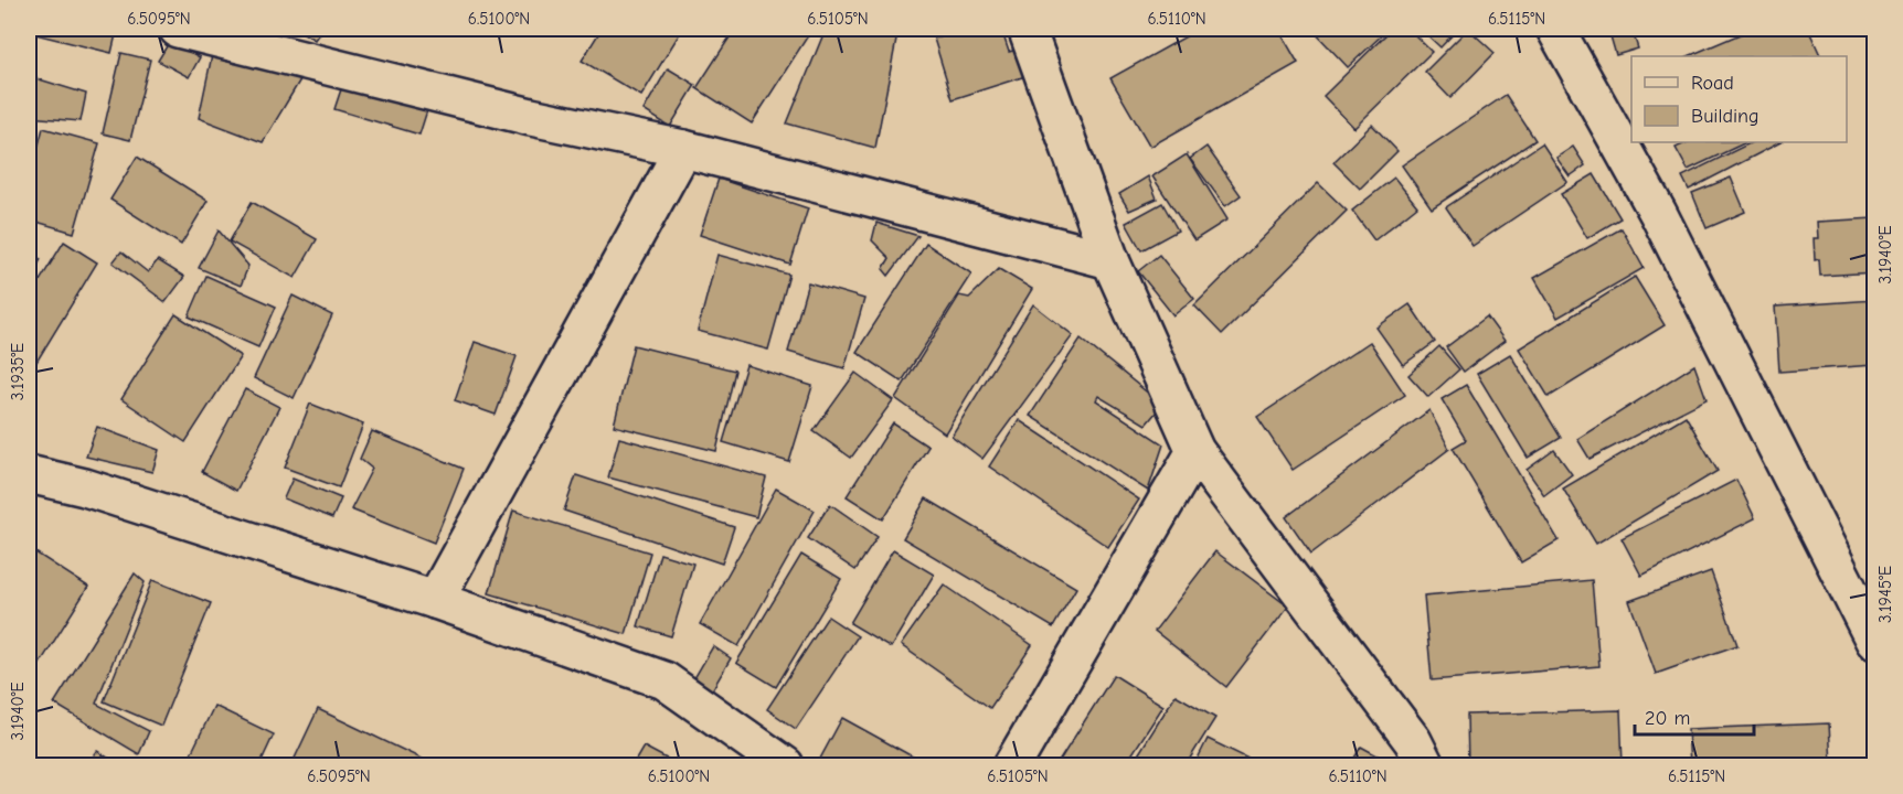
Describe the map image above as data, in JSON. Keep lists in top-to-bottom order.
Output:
{
  "legend": ["Road", "Building"],
  "scale_bar": "20 m",
  "coordinates": [
    "6.5095°N",
    "6.5100°N",
    "6.5105°N",
    "6.5110°N",
    "6.5115°N",
    "3.1940°E",
    "3.1935°E",
    "3.1945°E"
  ]
}
